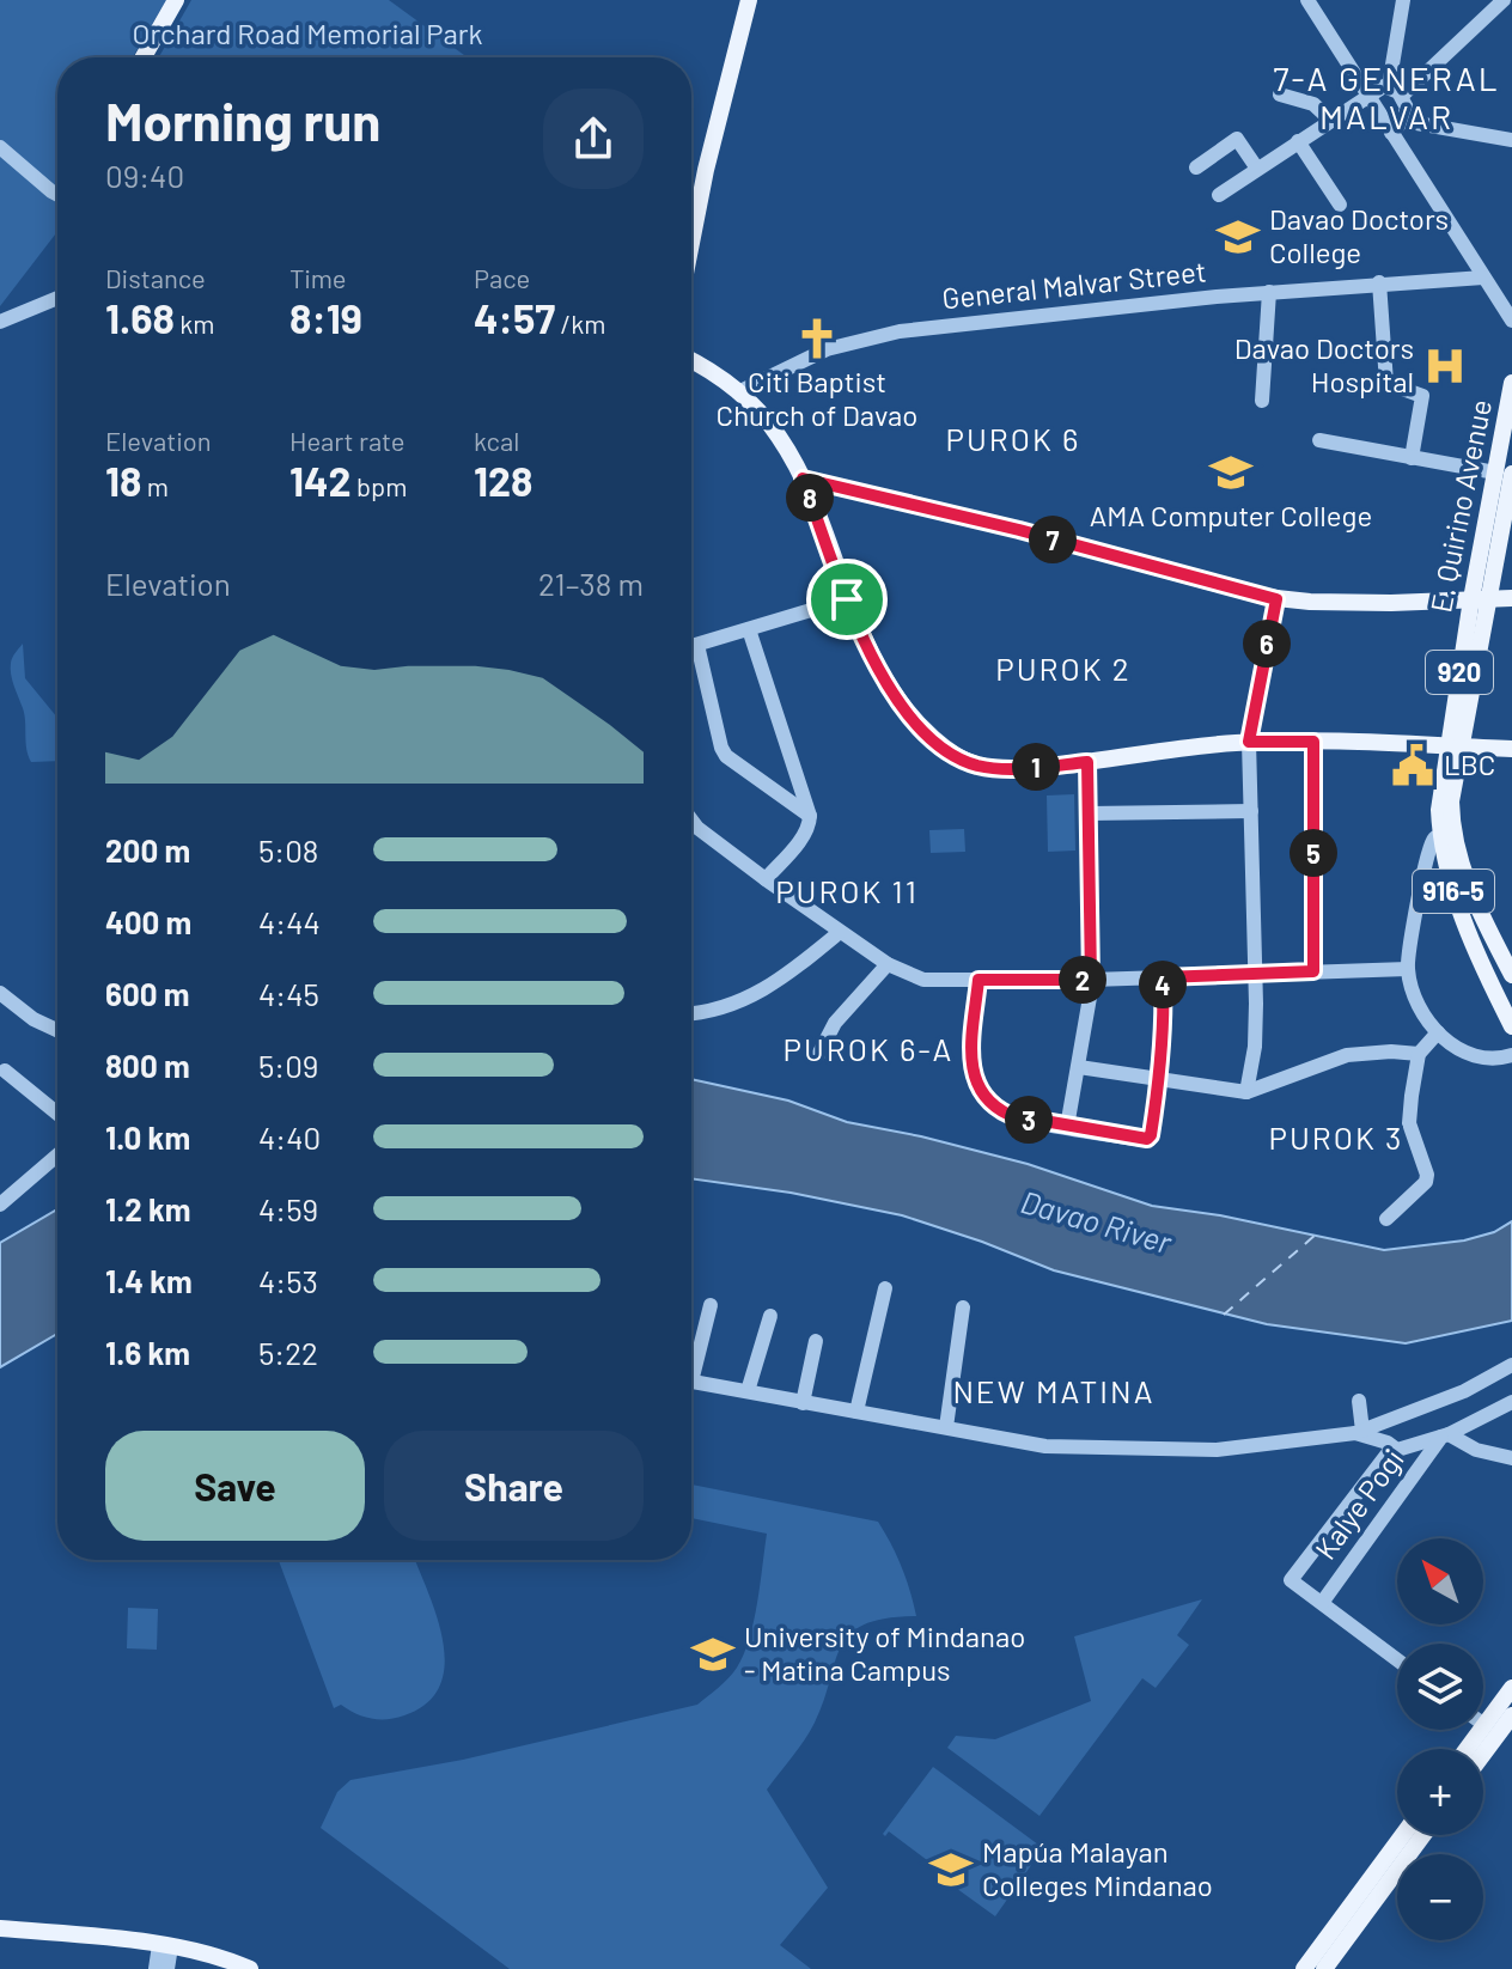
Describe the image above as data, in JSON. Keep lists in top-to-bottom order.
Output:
{
  "streets": {
    "main road": ["E. Quirino Avenue", "920", "916-5"],
    "street": ["General Malvar Street", "Kalye Pogi"]
  },
  "districts": [
    "7-A GENERAL MALVAR",
    "PUROK 6",
    "PUROK 2",
    "PUROK 11",
    "PUROK 6-A",
    "PUROK 3",
    "NEW MATINA"
  ],
  "water": ["Davao River"],
  "parks": ["Orchard Road Memorial Park"],
  "places": {
    "school or university": [
      "Davao Doctors College",
      "AMA Computer College",
      "University of Mindanao - Matina Campus",
      "Mapúa Malayan Colleges Mindanao"
    ],
    "church": ["Citi Baptist Church of Davao"],
    "hospital": ["Davao Doctors Hospital"],
    "public building": ["LBC"]
  },
  "north": "top left",
  "page": {
    "heading": ["Morning run", "09:40"],
    "stats": [
      ["Distance", "1.68 km"],
      ["Time", "8:19"],
      ["Pace", "4:57 /km"],
      ["Elevation", "18 m"],
      ["Heart rate", "142 bpm"],
      ["kcal", "128"]
    ],
    "pins": [
      "8",
      "7",
      "6",
      "1",
      "5",
      "2",
      "4",
      "3"
    ],
    "chart": ["Elevation", "21–38 m"],
    "list": [
      {
        "name": "200 m",
        "note": "5:08"
      },
      {
        "name": "400 m",
        "note": "4:44"
      },
      {
        "name": "600 m",
        "note": "4:45"
      },
      {
        "name": "800 m",
        "note": "5:09"
      },
      {
        "name": "1.0 km",
        "note": "4:40"
      },
      {
        "name": "1.2 km",
        "note": "4:59"
      },
      {
        "name": "1.4 km",
        "note": "4:53"
      },
      {
        "name": "1.6 km",
        "note": "5:22"
      }
    ],
    "buttons": ["Save", "Share"],
    "map_buttons": ["+", "−"]
  }
}
